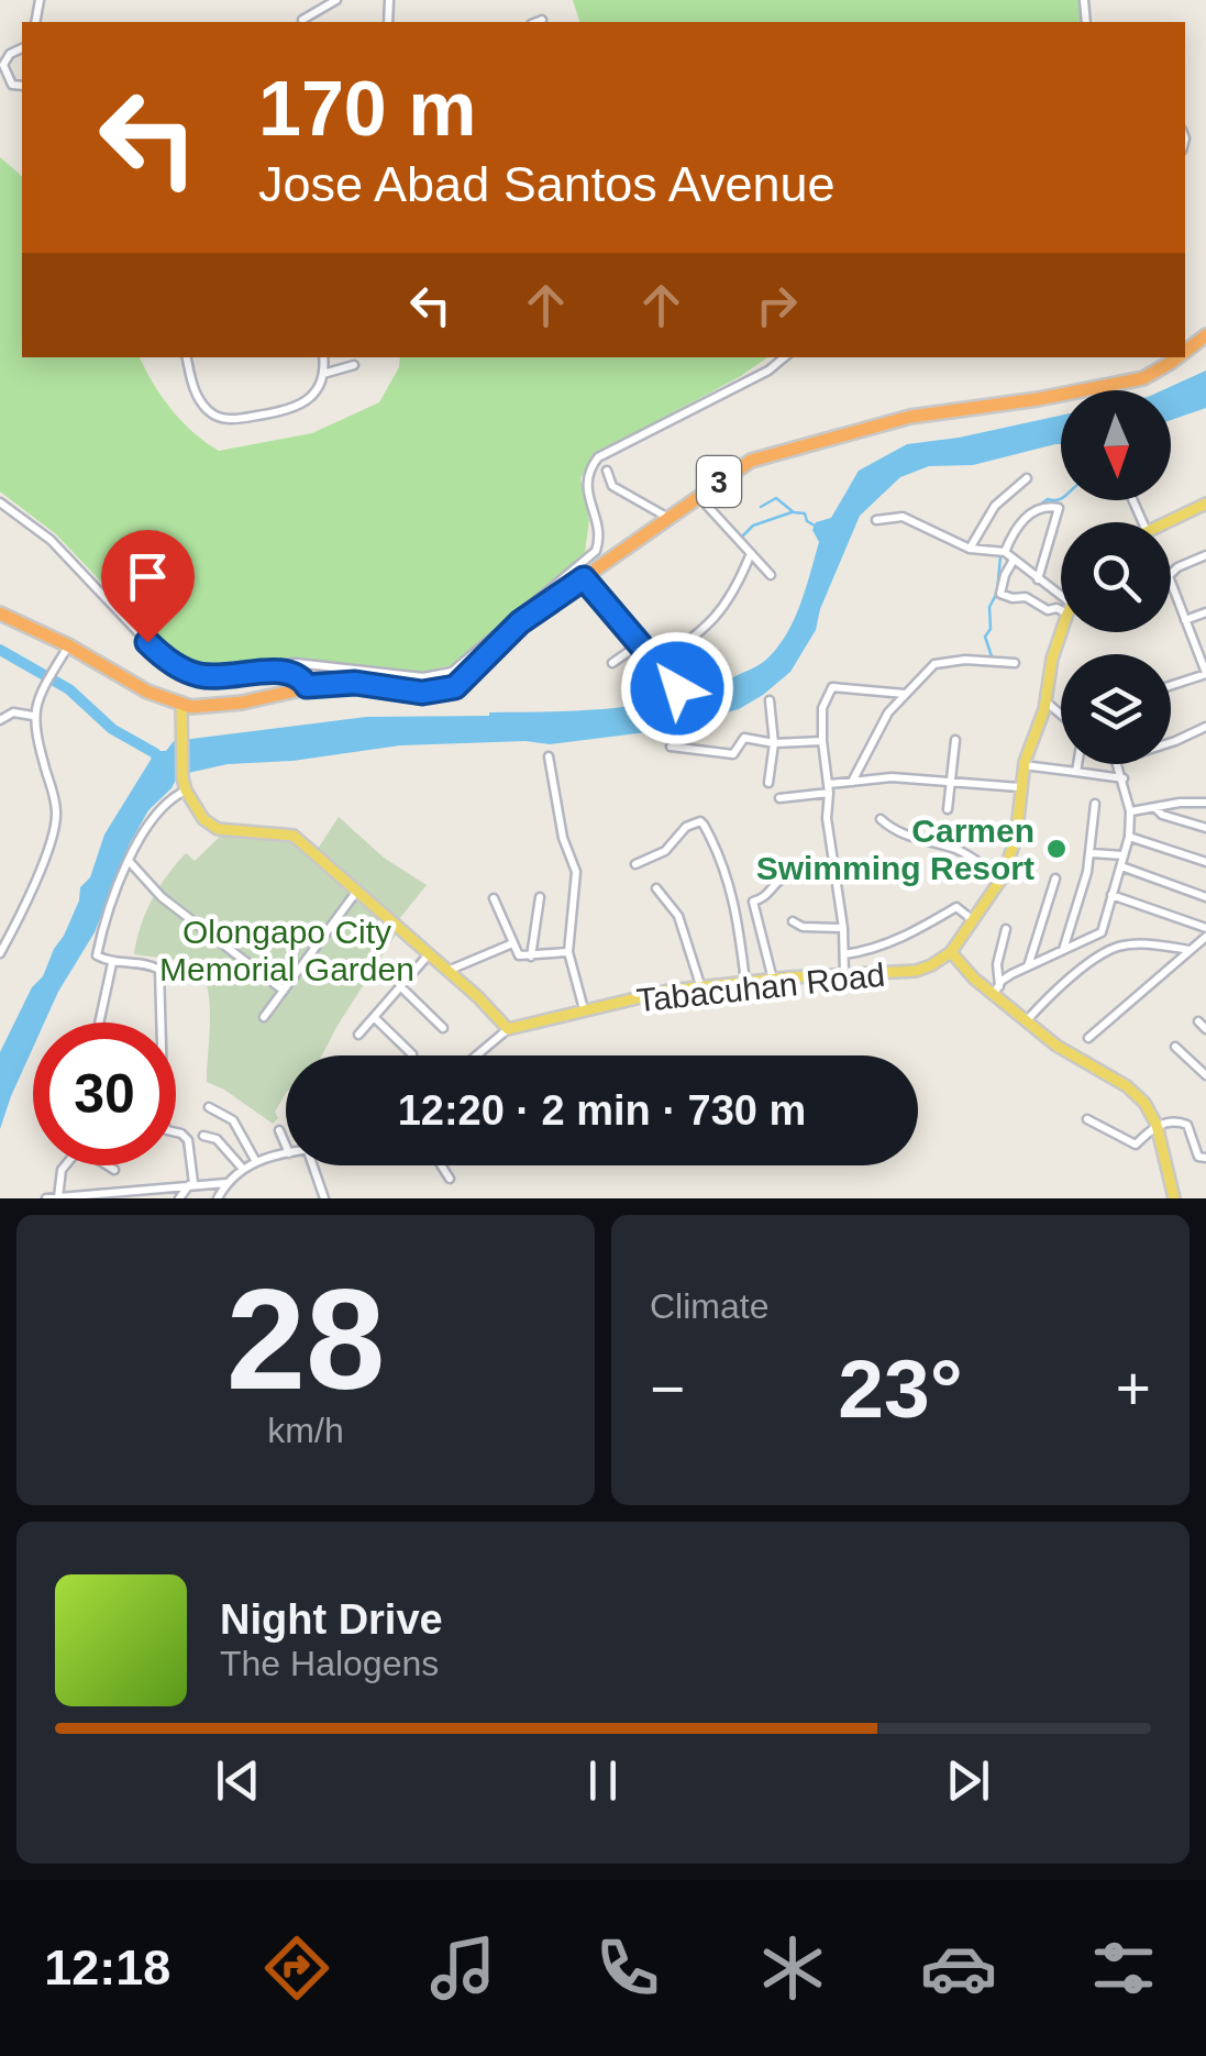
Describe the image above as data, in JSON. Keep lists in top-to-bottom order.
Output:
{
  "streets": {
    "highway": ["3"],
    "main road": ["Tabacuhan Road"]
  },
  "parks": ["Olongapo City Memorial Garden"],
  "places": ["Carmen Swimming Resort"],
  "north": "bottom",
  "page": {
    "turn": ["170 m", "Jose Abad Santos Avenue"],
    "limit": "30",
    "trip": "12:20 · 2 min · 730 m",
    "tile": [
      ["28", "km/h"],
      "Climate"
    ],
    "heat": ["−", "23°", "+"],
    "song": ["Night Drive", "The Halogens"],
    "tabs": "12:18"
  }
}
